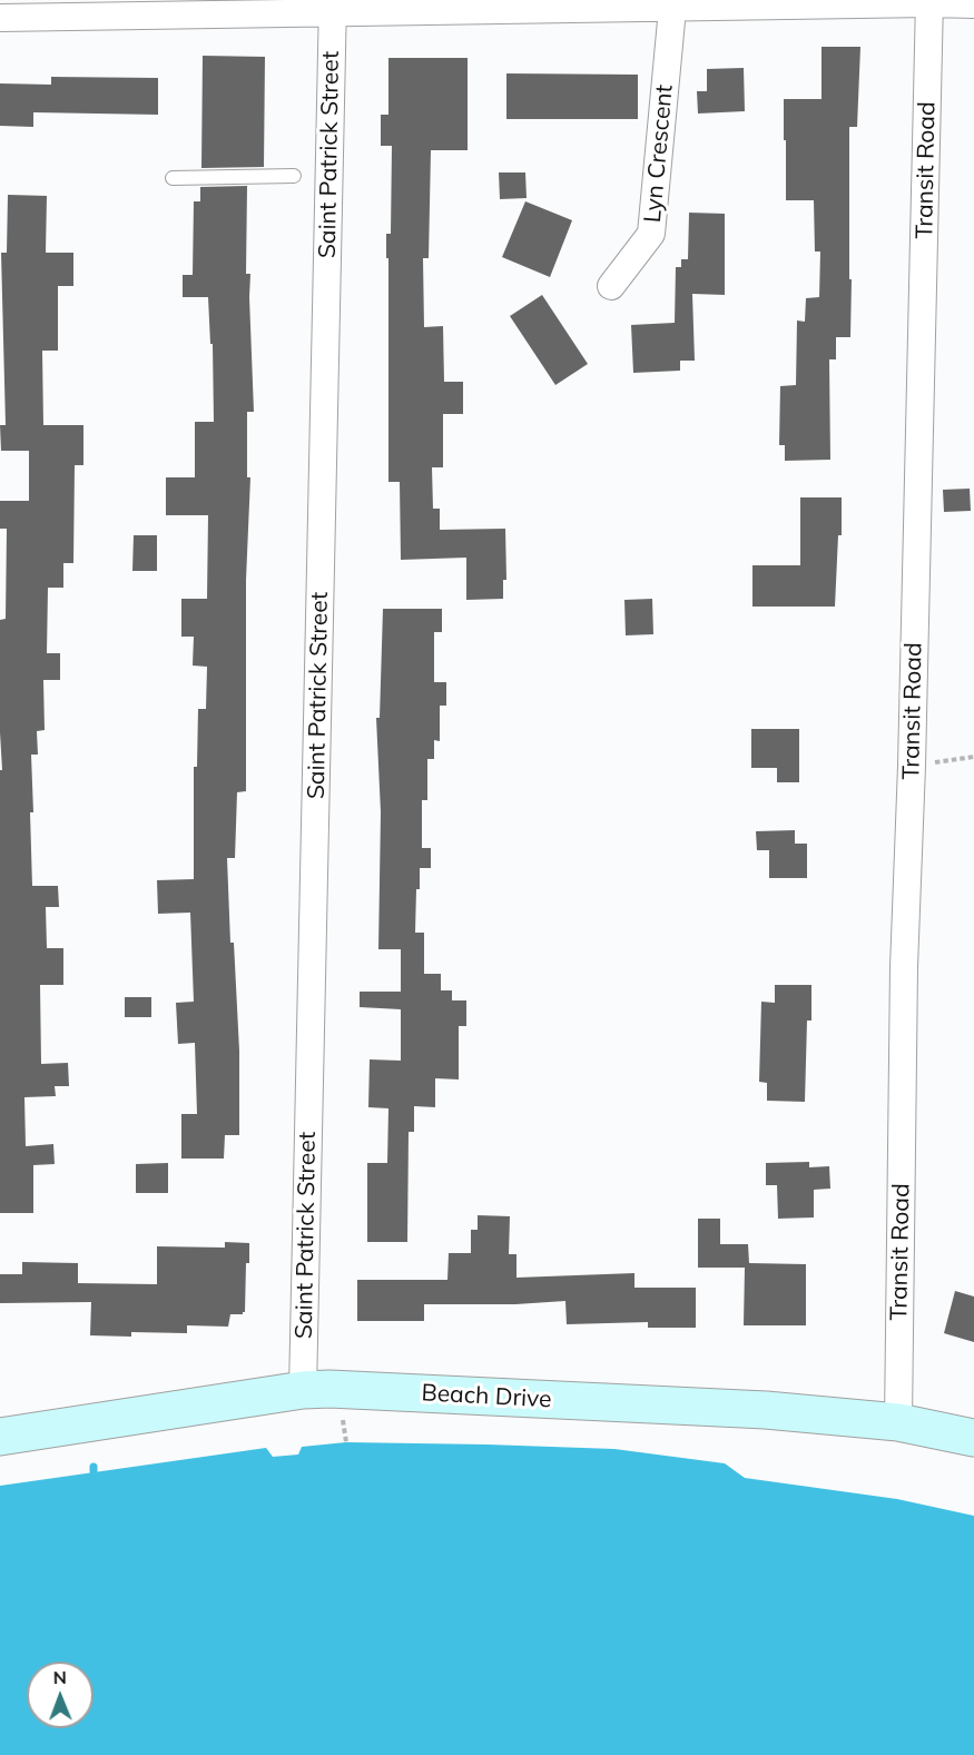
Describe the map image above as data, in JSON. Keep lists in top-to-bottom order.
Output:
{
  "streets": {
    "main road": ["Beach Drive"],
    "street": ["Lyn Crescent", "Saint Patrick Street", "Transit Road"]
  },
  "crossings": [
    ["Saint Patrick Street", "Beach Drive"],
    ["Transit Road", "Beach Drive"]
  ],
  "north": "top"
}
